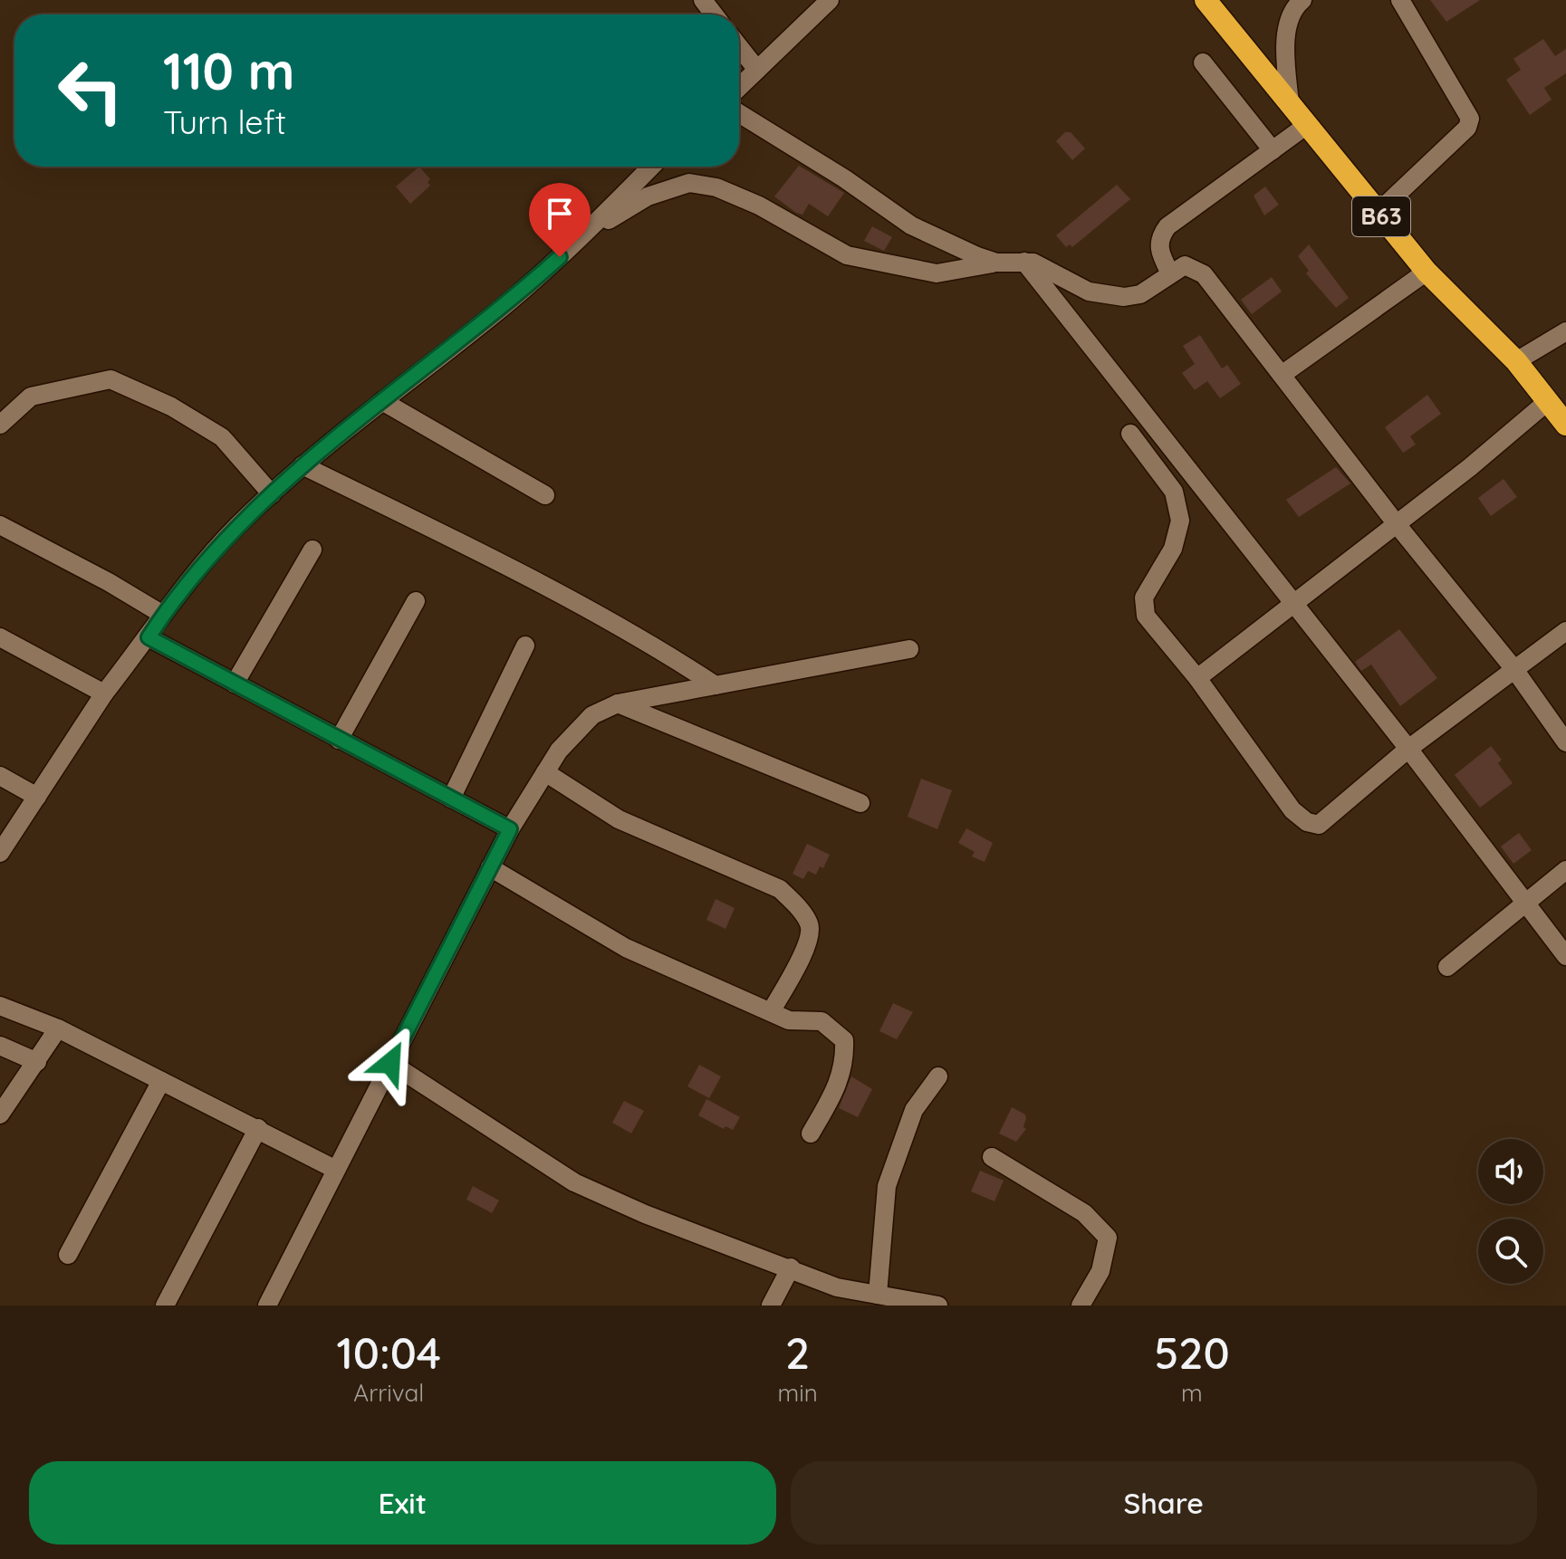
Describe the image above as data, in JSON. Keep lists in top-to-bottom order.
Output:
{
  "streets": {
    "highway": ["B63"]
  },
  "page": {
    "turn": ["110 m", "Turn left"],
    "eta": [
      "10:04",
      "Arrival",
      "2",
      "min",
      "520",
      "m"
    ],
    "buttons": ["Exit", "Share"]
  }
}
